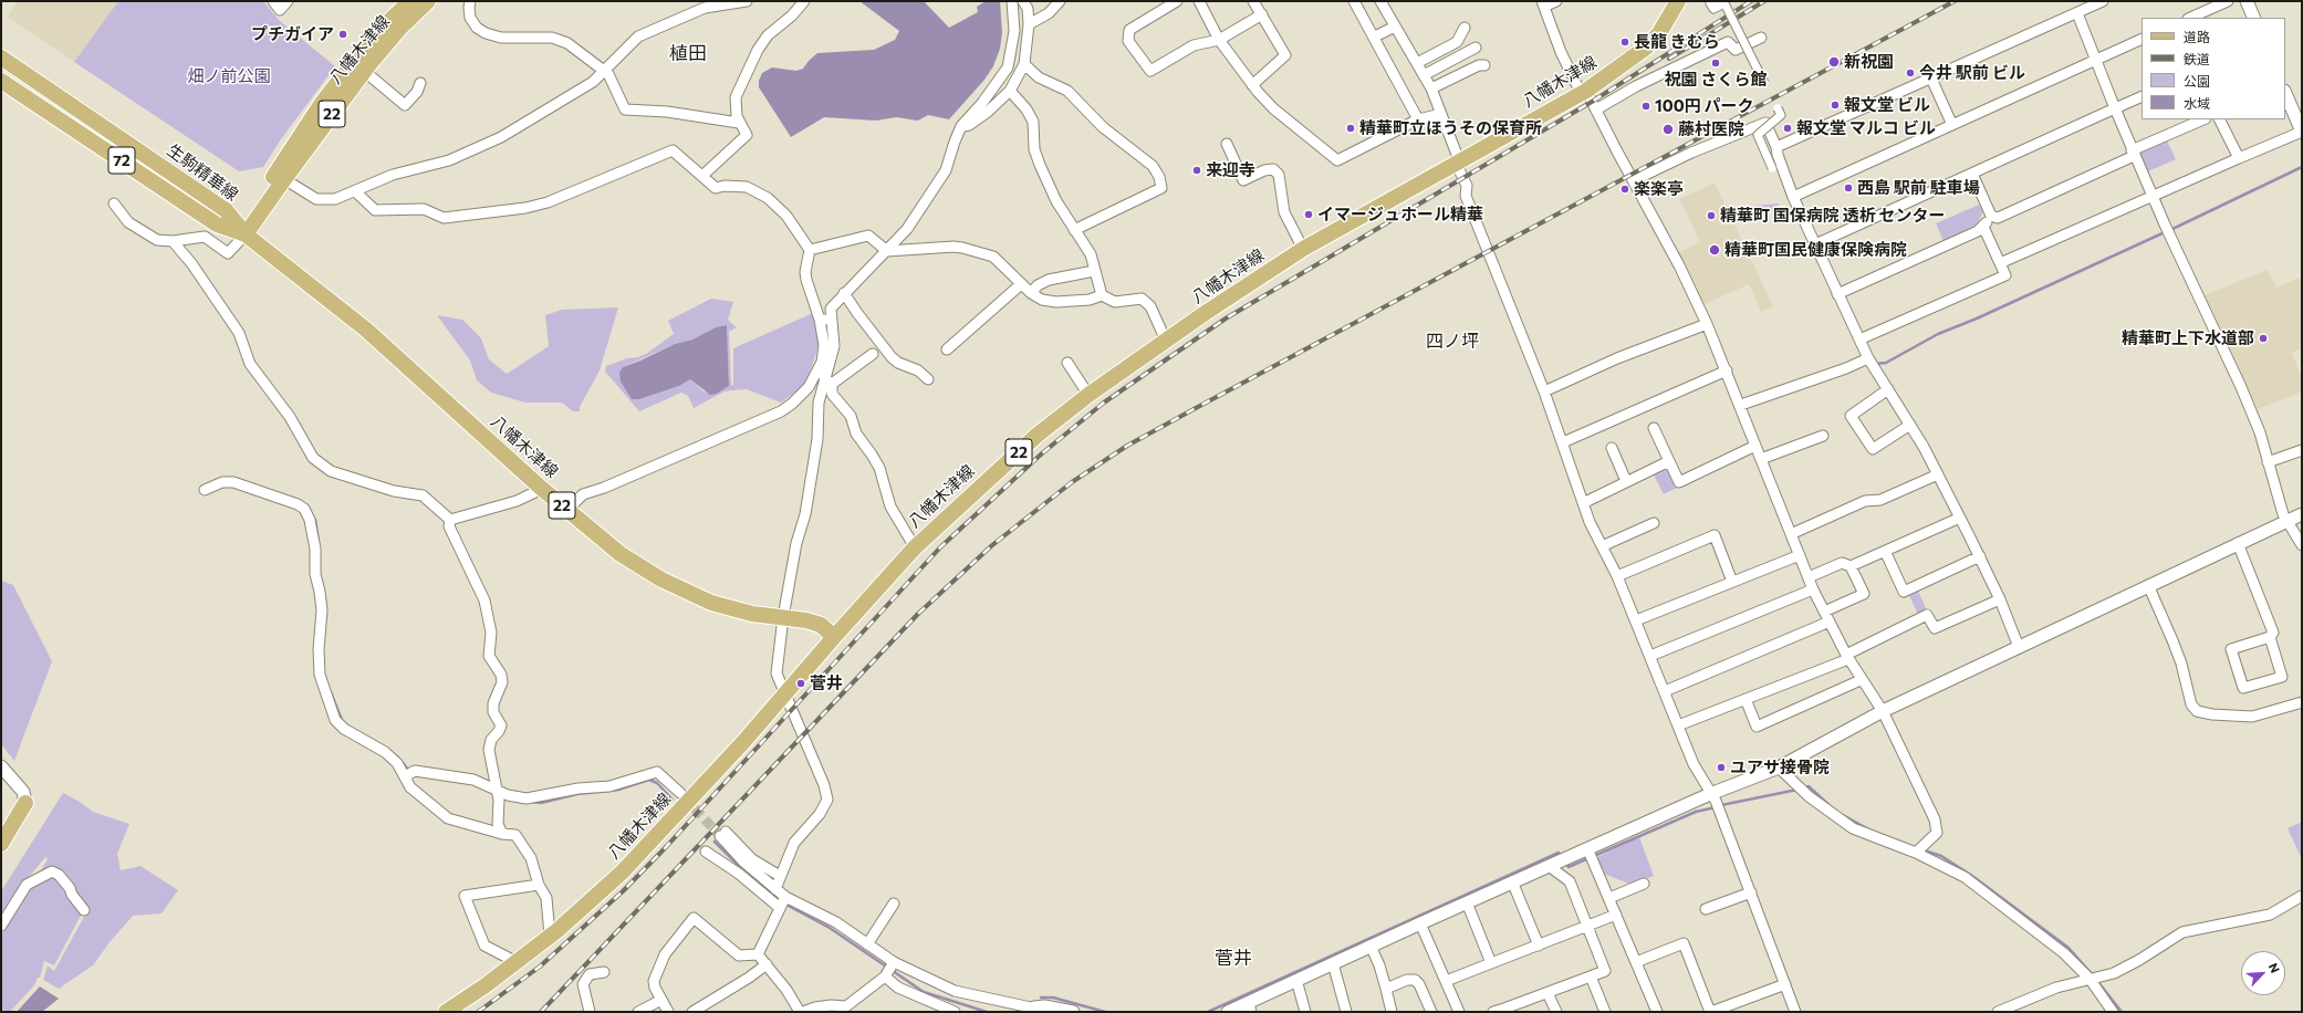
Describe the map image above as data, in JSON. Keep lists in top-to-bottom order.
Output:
{
  "streets": {
    "main road": [
      "八幡木津線",
      "22",
      "72",
      "生駒精華線"
    ]
  },
  "crossings": [
    ["八幡木津線", "生駒精華線"]
  ],
  "districts": ["植田", "四ノ坪", "菅井"],
  "parks": ["畑ノ前公園"],
  "places": [
    "プチガイア",
    "長龍 きむら",
    "新祝園",
    "祝園 さくら館",
    "今井 駅前 ビル",
    "報文堂 ビル",
    "100円 パーク",
    "精華町立ほうその保育所",
    "報文堂 マルコ ビル",
    "藤村医院",
    "来迎寺",
    "西島 駅前 駐車場",
    "楽楽亭",
    "イマージュホール精華",
    "精華町 国保病院 透析 センター",
    "精華町国民健康保険病院",
    "精華町上下水道部",
    "菅井",
    "ユアサ接骨院"
  ],
  "legend": [
    "道路",
    "鉄道",
    "公園",
    "水域"
  ],
  "north": "top right"
}
